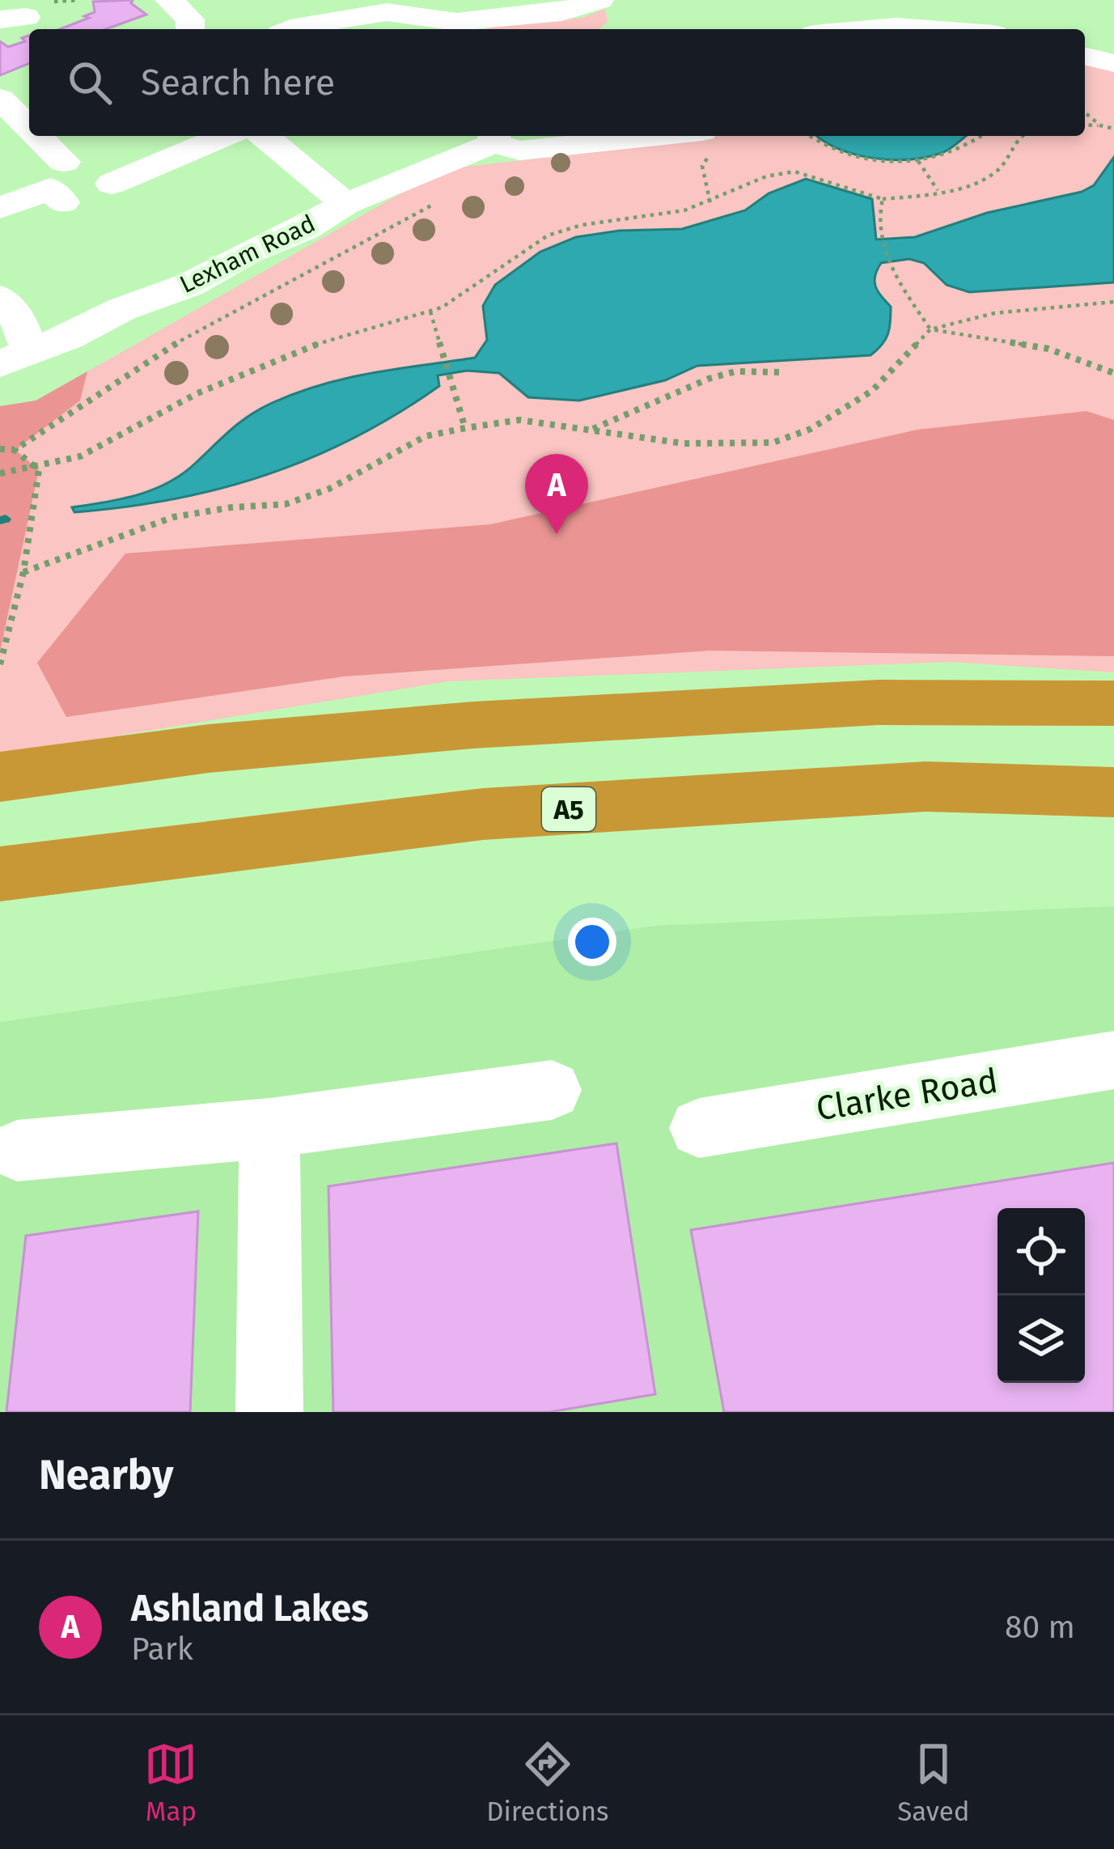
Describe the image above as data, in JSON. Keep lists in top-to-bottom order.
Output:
{
  "streets": {
    "highway": ["A5"],
    "street": ["Lexham Road", "Clarke Road"]
  },
  "page": {
    "search": "Search here",
    "pins": "A",
    "heading": "Nearby",
    "list": [
      {
        "mark": "A",
        "name": "Ashland Lakes",
        "note": "Park",
        "value": "80 m"
      }
    ],
    "nav": ["Map", "Directions", "Saved"]
  }
}
